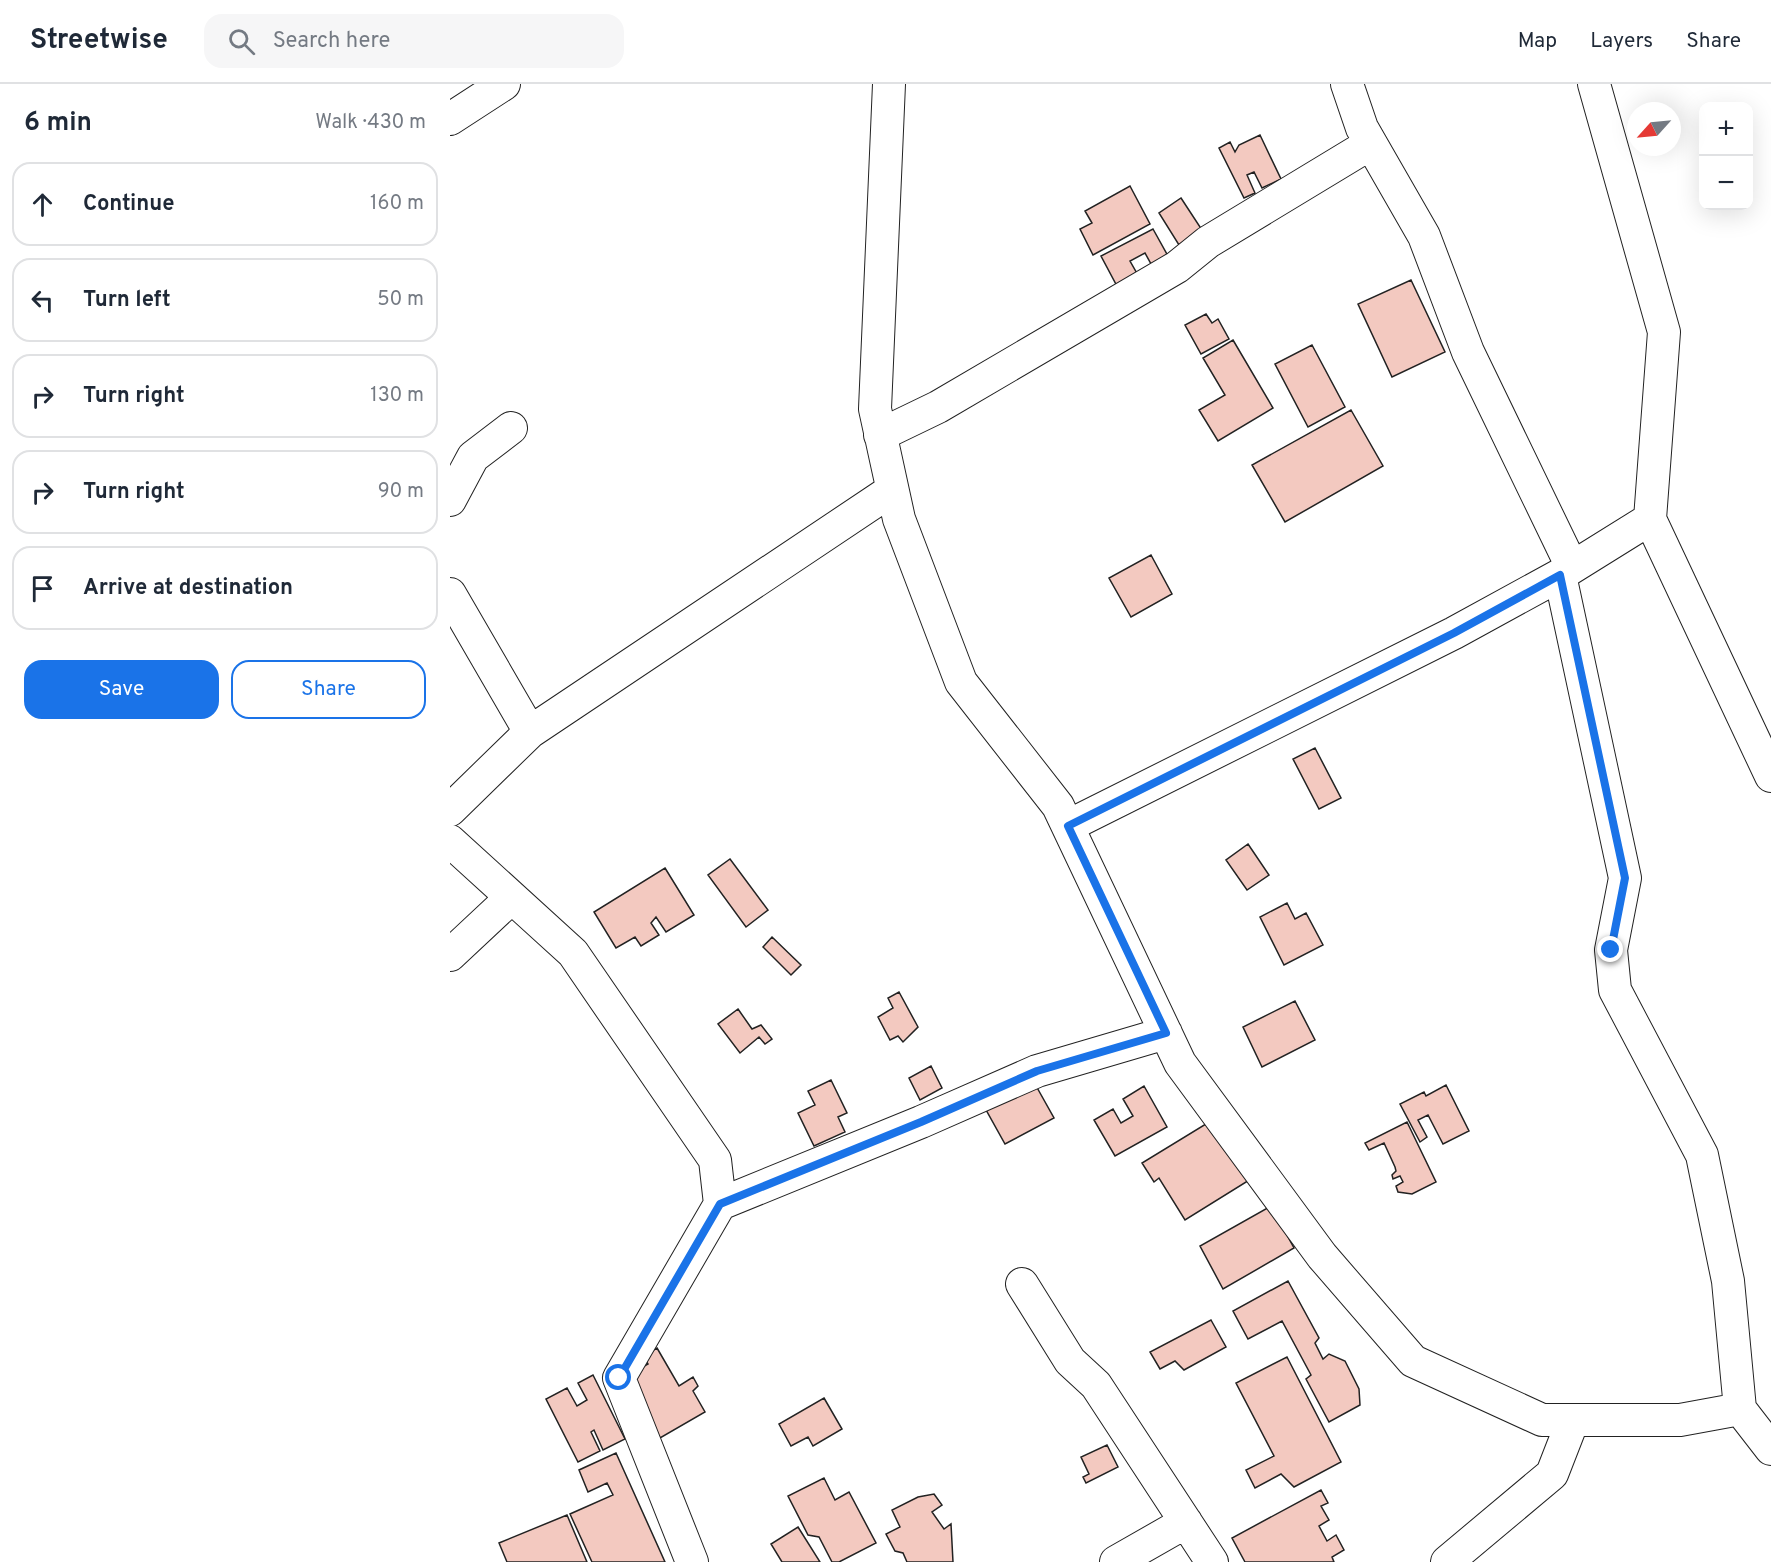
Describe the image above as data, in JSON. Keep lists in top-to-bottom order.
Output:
{
  "north": "bottom left",
  "page": {
    "header": "Streetwise",
    "search": "Search here",
    "nav": ["Map", "Layers", "Share"],
    "heading": ["6 min", "Walk · 430 m"],
    "map_buttons": ["+", "−"],
    "list": [
      ["Continue", "160 m"],
      ["Turn left", "50 m"],
      ["Turn right", "130 m"],
      ["Turn right", "90 m"],
      "Arrive at destination"
    ],
    "buttons": ["Save", "Share"]
  }
}
